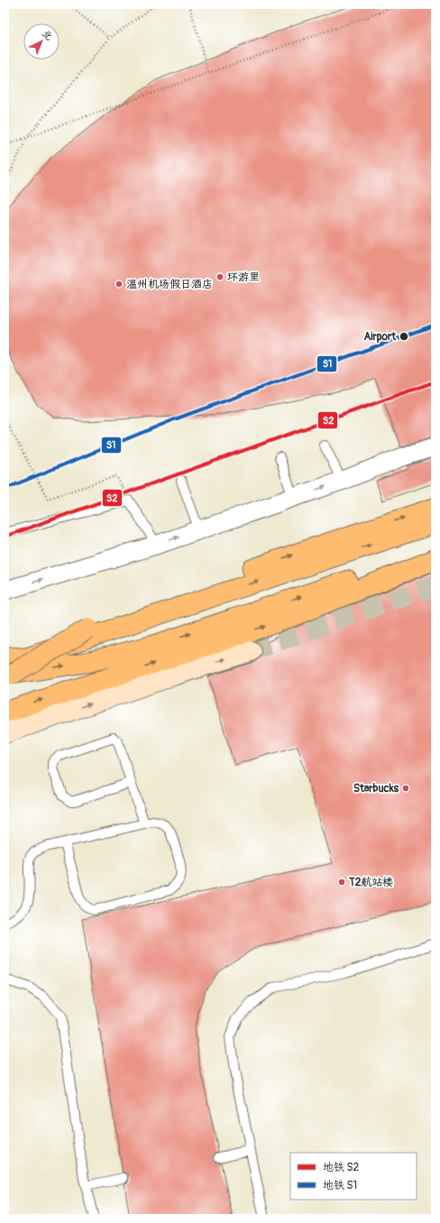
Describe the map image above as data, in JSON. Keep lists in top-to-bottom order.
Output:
{
  "places": [
    "环游里",
    "温州机场假日酒店",
    "Airport",
    "Starbucks",
    "T2航站楼"
  ],
  "lines": ["metro line S1", "metro line S2"],
  "legend": ["地铁 S2", "地铁 S1"],
  "north": "top right"
}
